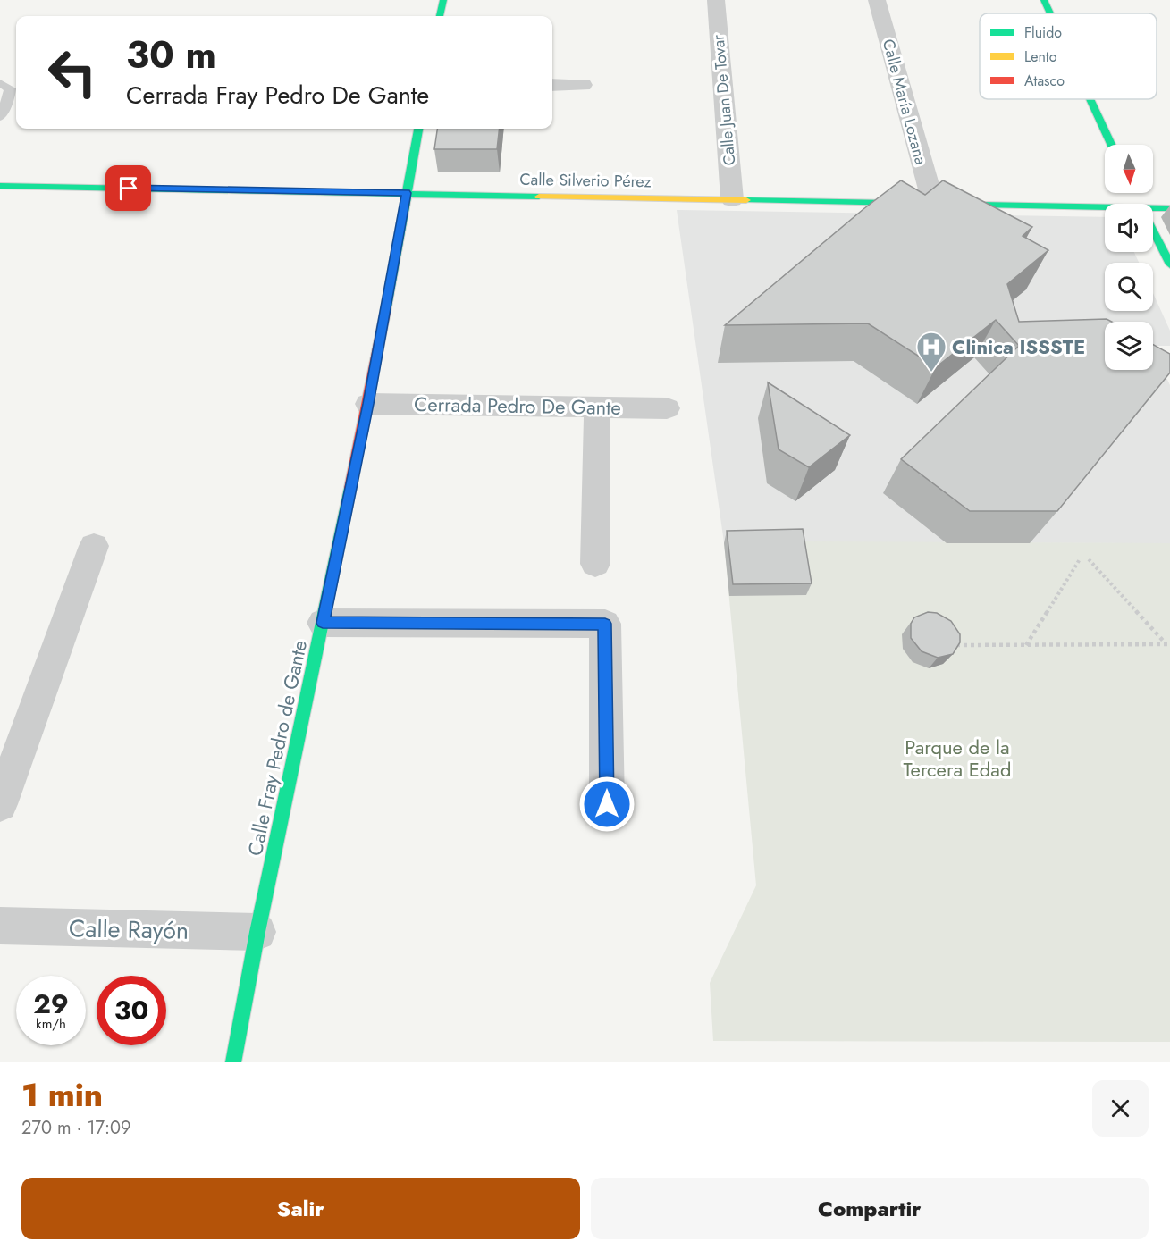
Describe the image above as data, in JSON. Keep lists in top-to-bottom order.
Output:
{
  "streets": {
    "main road": ["Calle Silverio Pérez", "Calle Fray Pedro de Gante"],
    "street": [
      "Calle Juan De Tovar",
      "Calle María Lozana",
      "Cerrada Pedro De Gante",
      "Calle Rayón"
    ]
  },
  "crossings": [
    ["Calle Juan De Tovar", "Calle Silverio Pérez"],
    ["Calle María Lozana", "Calle Silverio Pérez"],
    ["Calle Silverio Pérez", "Calle Fray Pedro de Gante"],
    ["Cerrada Pedro De Gante", "Calle Fray Pedro de Gante"],
    ["Calle Fray Pedro de Gante", "Calle Rayón"]
  ],
  "parks": ["Parque de la Tercera Edad"],
  "places": {
    "hospital": ["Clinica ISSSTE"]
  },
  "legend": ["Fluido", "Lento", "Atasco"],
  "north": "bottom",
  "page": {
    "turn": ["30 m", "Cerrada Fray Pedro De Gante"],
    "speed": "29 km/h",
    "limit": "30",
    "heading": ["1 min", "270 m · 17:09"],
    "buttons": ["Salir", "Compartir"]
  }
}
